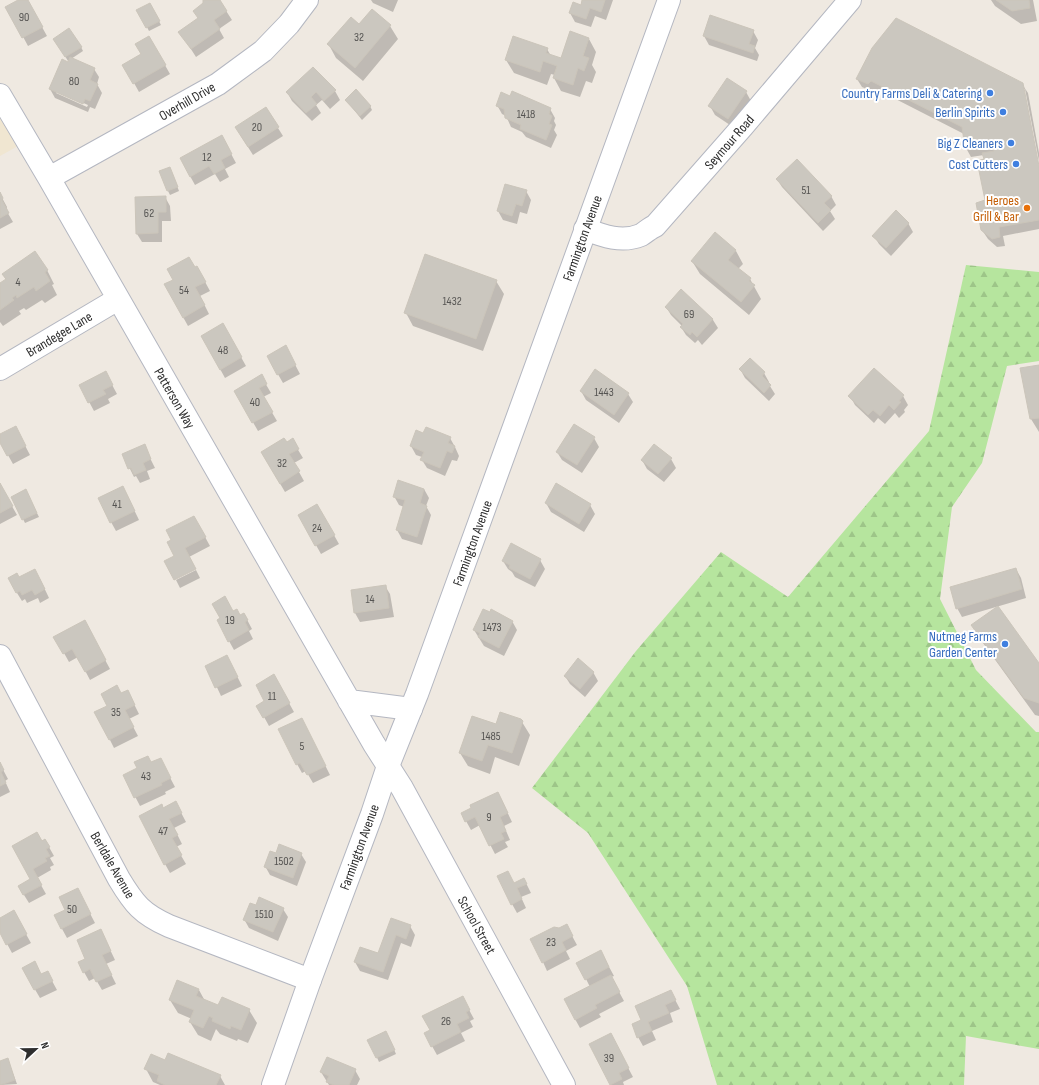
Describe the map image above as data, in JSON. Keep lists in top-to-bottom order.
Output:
{
  "streets": {
    "street": [
      "Overhill Drive",
      "Seymour Road",
      "Farmington Avenue",
      "Brandegee Lane",
      "Patterson Way",
      "Berldale Avenue",
      "School Street"
    ]
  },
  "crossings": [
    ["Overhill Drive", "Patterson Way"],
    ["Seymour Road", "Farmington Avenue"],
    ["Farmington Avenue", "Patterson Way"],
    ["Farmington Avenue", "Berldale Avenue"],
    ["Farmington Avenue", "School Street"],
    ["Brandegee Lane", "Patterson Way"],
    ["Patterson Way", "School Street"]
  ],
  "places": [
    "Country Farms Deli & Catering",
    "Berlin Spirits",
    "Big Z Cleaners",
    "Cost Cutters",
    "Heroes Grill & Bar",
    "Nutmeg Farms Garden Center"
  ],
  "house_numbers": [
    "90",
    "32",
    "80",
    "1418",
    "20",
    "12",
    "51",
    "62",
    "4",
    "54",
    "1432",
    "69",
    "48",
    "1443",
    "40",
    "32",
    "41",
    "24",
    "14",
    "19",
    "1473",
    "11",
    "35",
    "1485",
    "5",
    "43",
    "9",
    "47",
    "1502",
    "50",
    "1510",
    "23",
    "26",
    "39"
  ],
  "north": "right"
}
